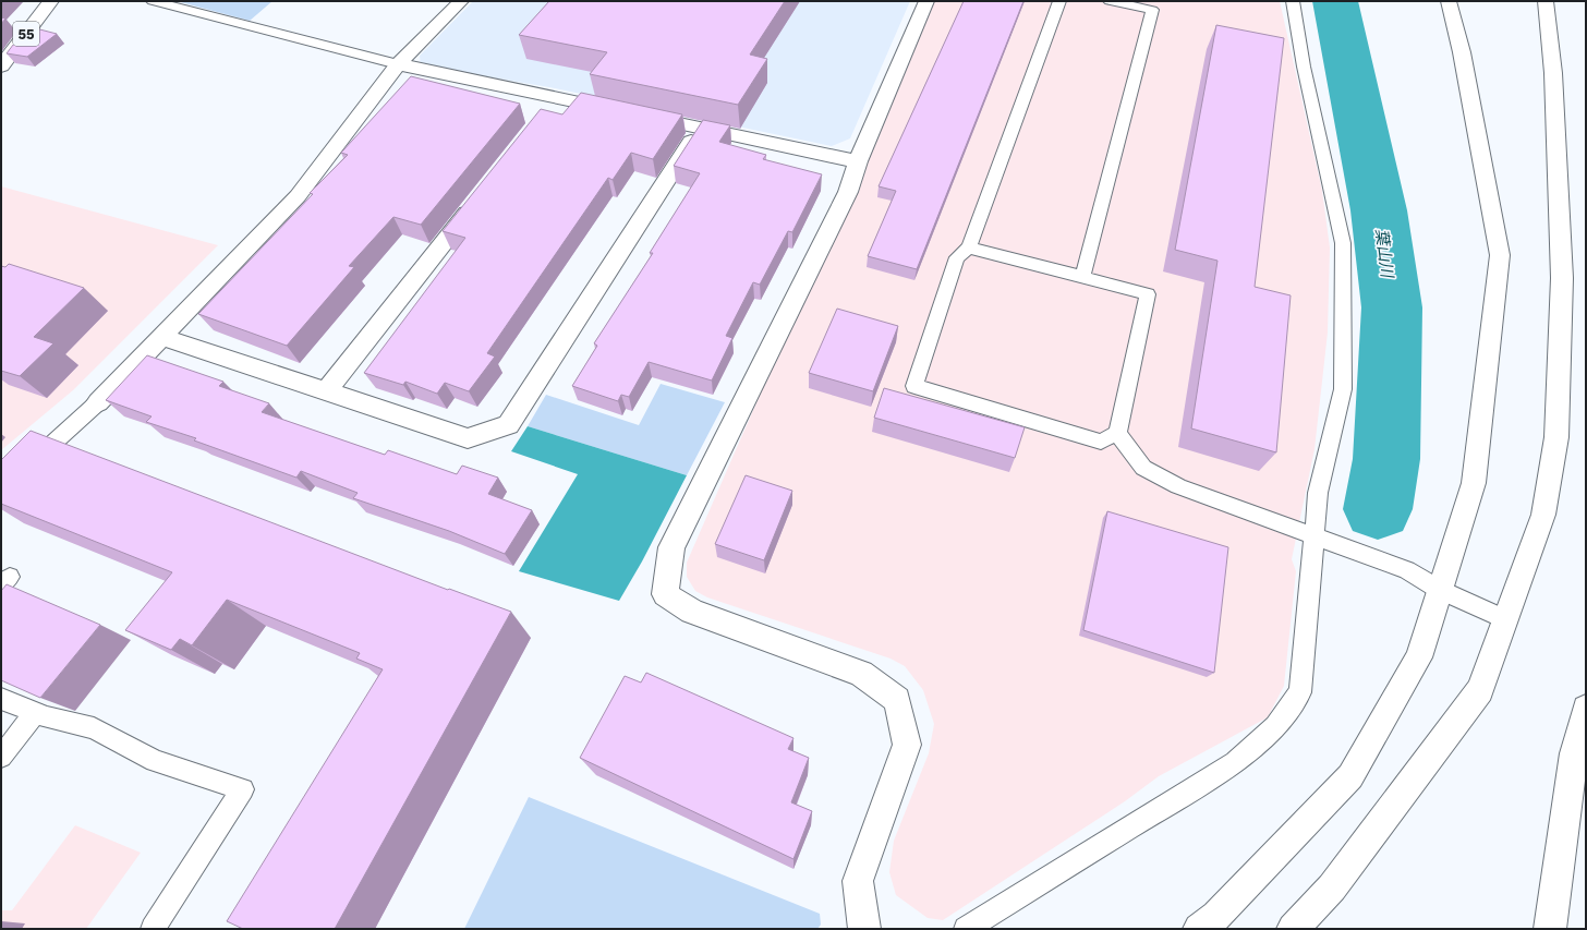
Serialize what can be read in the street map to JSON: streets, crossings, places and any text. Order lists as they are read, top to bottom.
{
  "streets": {
    "main road": ["55"]
  },
  "water": ["葉山川"]
}
